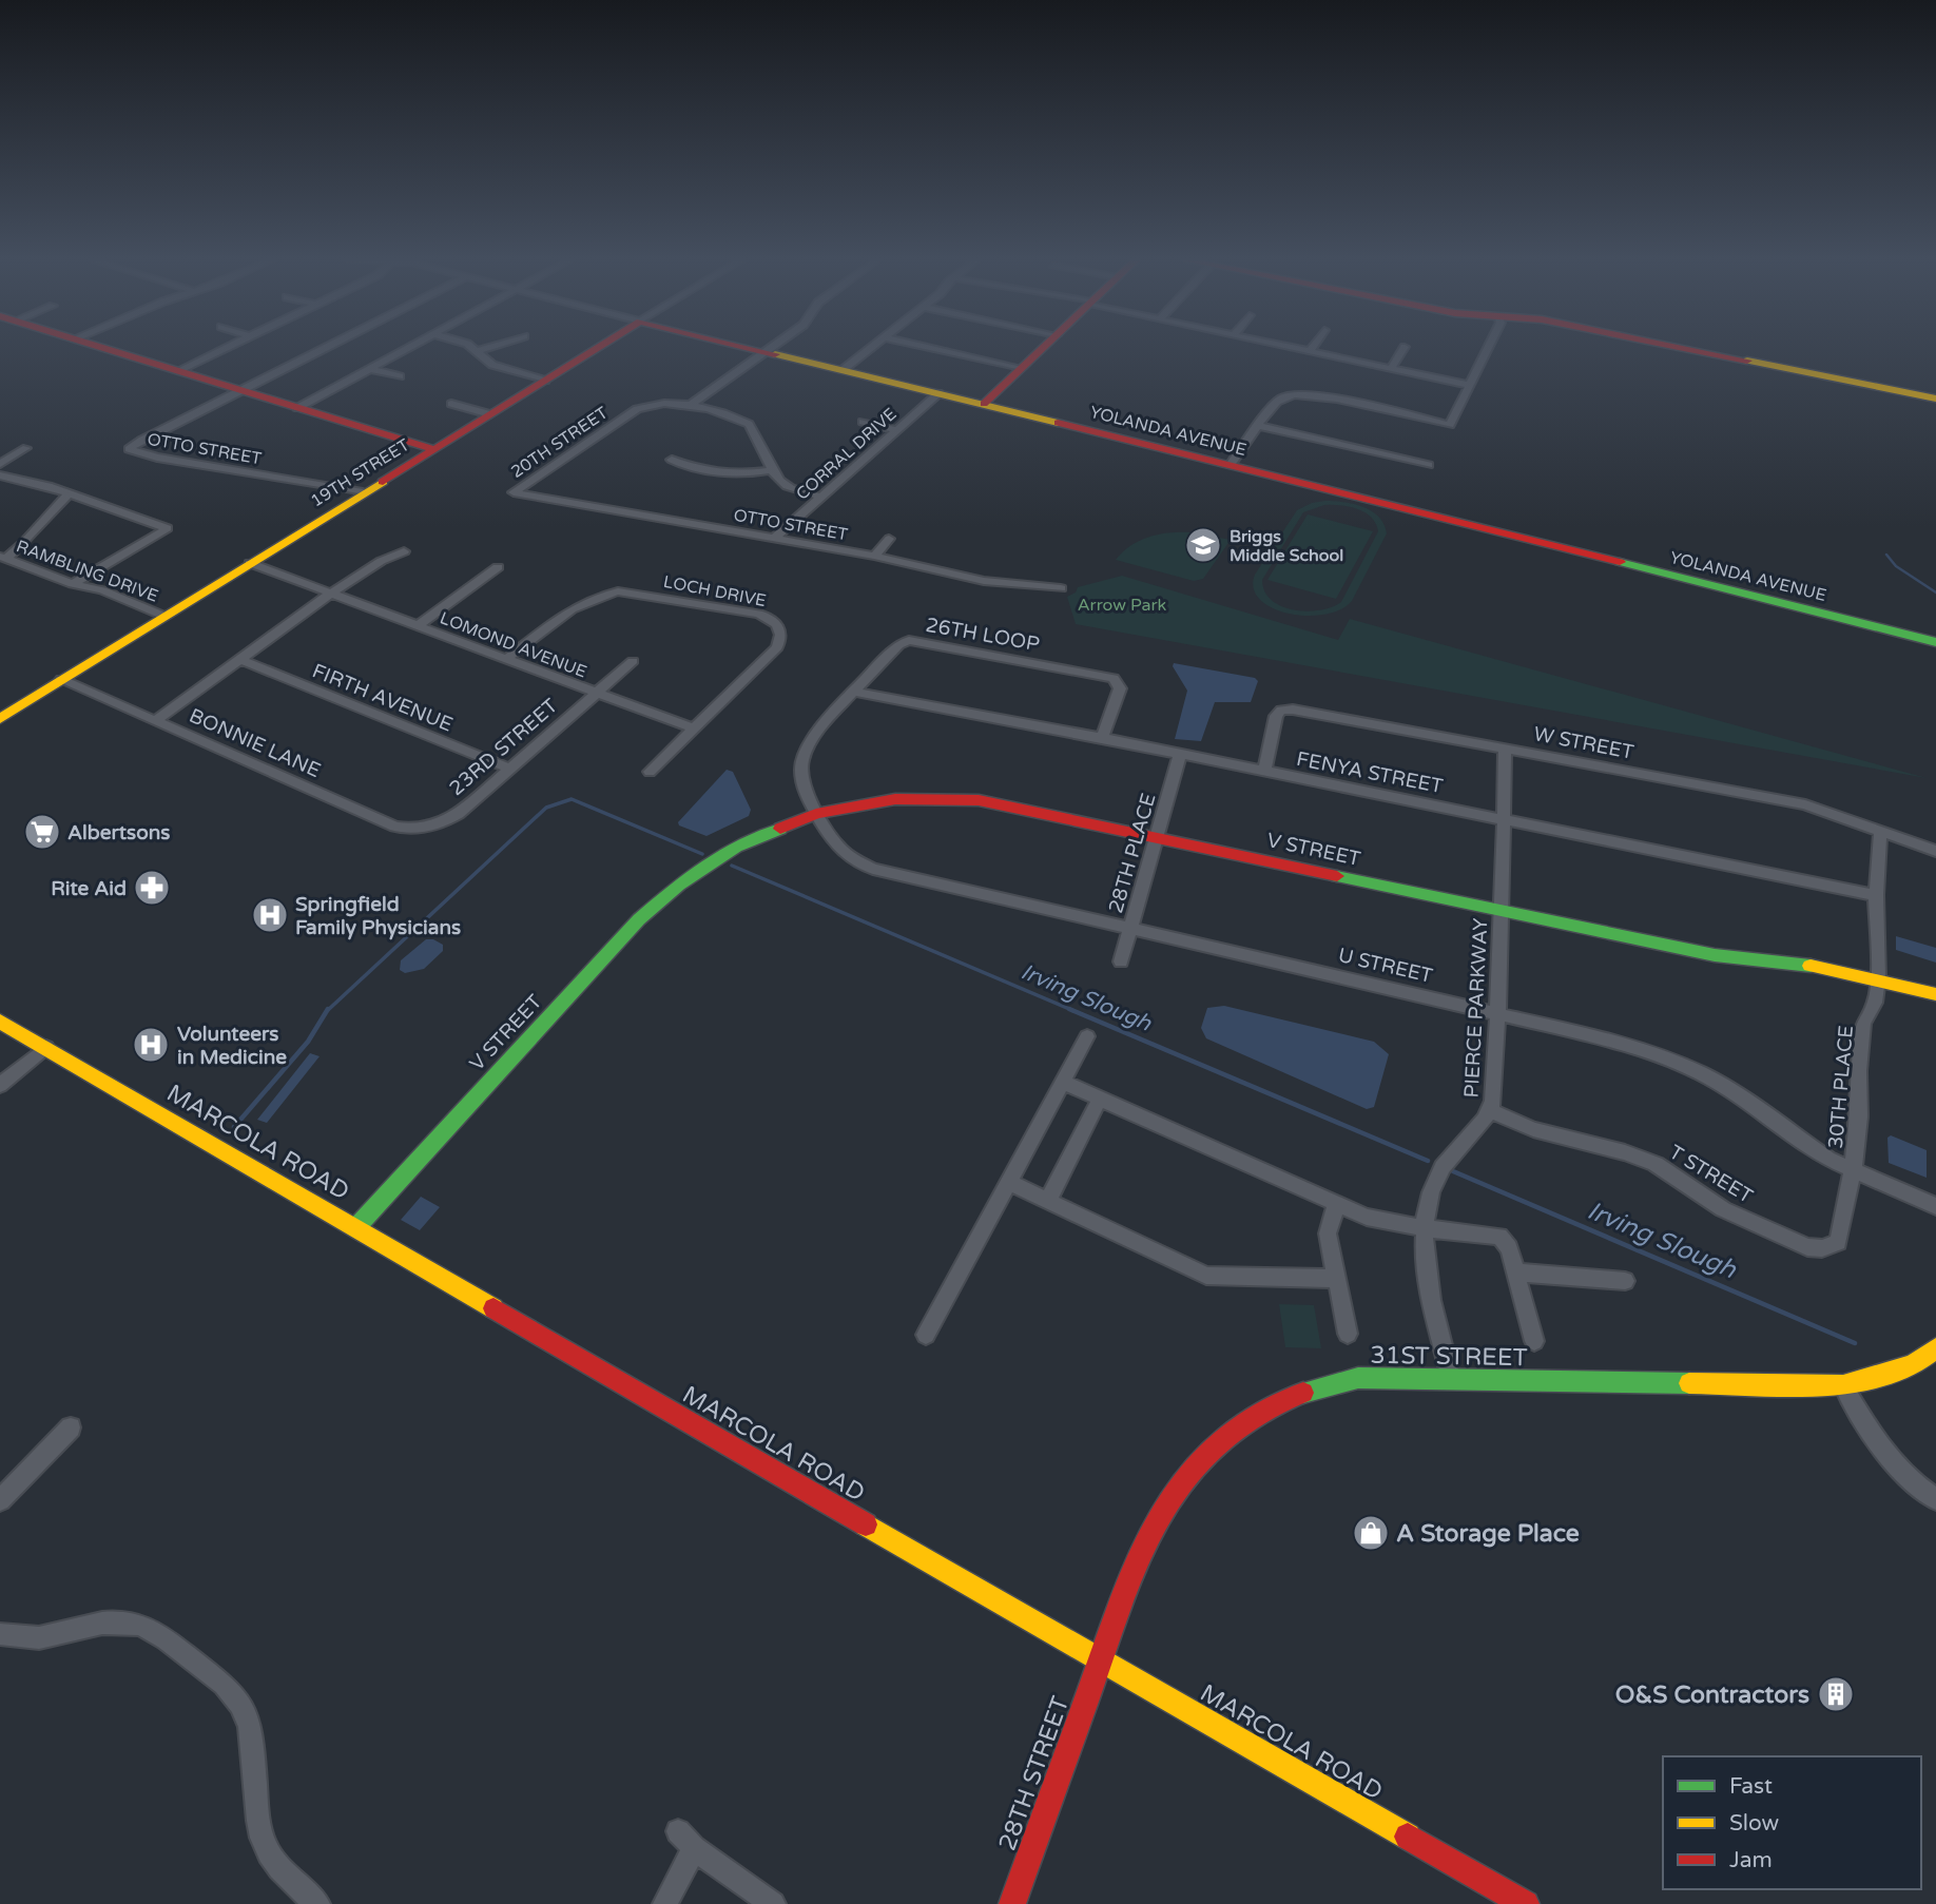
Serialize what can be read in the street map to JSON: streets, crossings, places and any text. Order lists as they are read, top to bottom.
{
  "streets": {
    "street": [
      "YOLANDA AVENUE",
      "20TH STREET",
      "OTTO STREET",
      "CORRAL DRIVE",
      "19TH STREET",
      "RAMBLING DRIVE",
      "LOCH DRIVE",
      "26TH LOOP",
      "LOMOND AVENUE",
      "FIRTH AVENUE",
      "BONNIE LANE",
      "W STREET",
      "23RD STREET",
      "FENYA STREET",
      "V STREET",
      "28TH PLACE",
      "U STREET",
      "PIERCE PARKWAY",
      "30TH PLACE",
      "MARCOLA ROAD",
      "T STREET",
      "31ST STREET",
      "28TH STREET"
    ]
  },
  "crossings": [
    ["YOLANDA AVENUE", "CORRAL DRIVE"],
    ["20TH STREET", "OTTO STREET"],
    ["OTTO STREET", "CORRAL DRIVE"],
    ["OTTO STREET", "19TH STREET"],
    ["19TH STREET", "RAMBLING DRIVE"],
    ["19TH STREET", "LOMOND AVENUE"],
    ["19TH STREET", "BONNIE LANE"],
    ["LOCH DRIVE", "LOMOND AVENUE"],
    ["26TH LOOP", "FENYA STREET"],
    ["26TH LOOP", "V STREET"],
    ["26TH LOOP", "U STREET"],
    ["LOMOND AVENUE", "23RD STREET"],
    ["FIRTH AVENUE", "23RD STREET"],
    ["BONNIE LANE", "23RD STREET"],
    ["W STREET", "FENYA STREET"],
    ["W STREET", "PIERCE PARKWAY"],
    ["W STREET", "30TH PLACE"],
    ["FENYA STREET", "28TH PLACE"],
    ["FENYA STREET", "PIERCE PARKWAY"],
    ["FENYA STREET", "30TH PLACE"],
    ["V STREET", "28TH PLACE"],
    ["V STREET", "U STREET"],
    ["V STREET", "PIERCE PARKWAY"],
    ["V STREET", "30TH PLACE"],
    ["V STREET", "MARCOLA ROAD"],
    ["28TH PLACE", "U STREET"],
    ["U STREET", "PIERCE PARKWAY"],
    ["U STREET", "30TH PLACE"],
    ["U STREET", "T STREET"],
    ["PIERCE PARKWAY", "T STREET"],
    ["PIERCE PARKWAY", "31ST STREET"],
    ["30TH PLACE", "T STREET"],
    ["MARCOLA ROAD", "31ST STREET"],
    ["MARCOLA ROAD", "28TH STREET"],
    ["31ST STREET", "28TH STREET"]
  ],
  "water": ["Irving Slough"],
  "parks": ["Arrow Park"],
  "places": {
    "school or university": ["Briggs Middle School"],
    "supermarket": ["Albertsons"],
    "pharmacy": ["Rite Aid"],
    "hospital": ["Springfield Family Physicians", "Volunteers in Medicine"],
    "shop": ["A Storage Place"],
    "building": ["O&S Contractors"]
  },
  "legend": ["Fast", "Slow", "Jam"]
}
